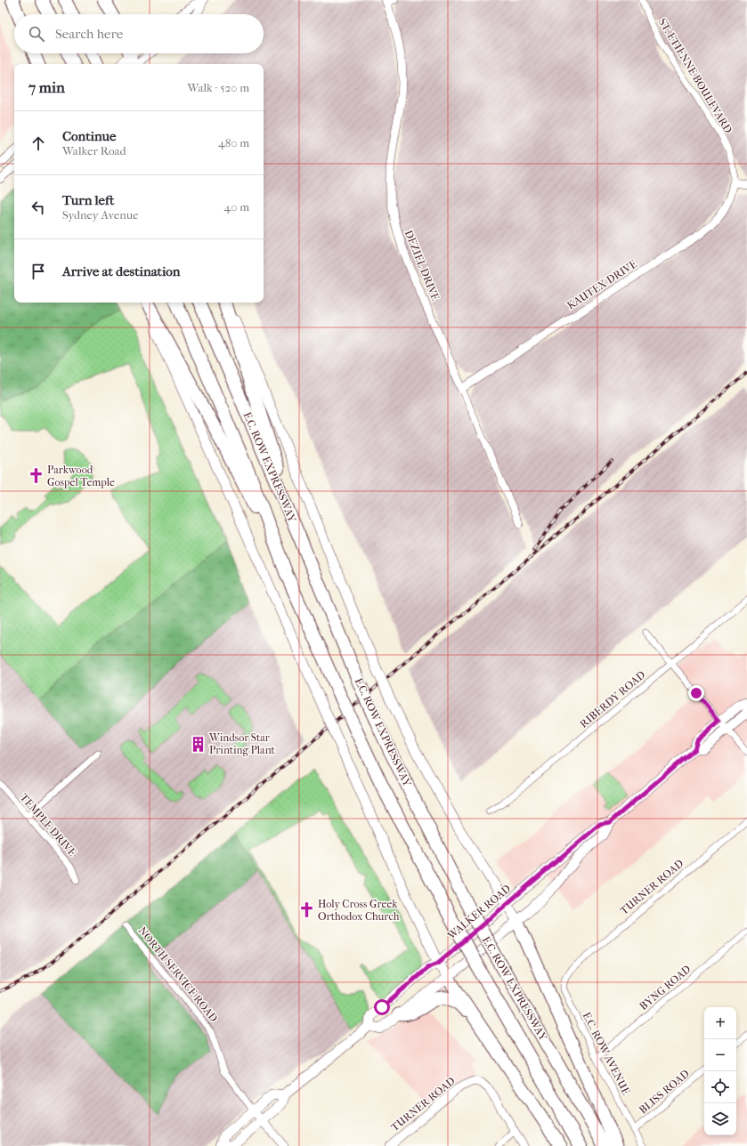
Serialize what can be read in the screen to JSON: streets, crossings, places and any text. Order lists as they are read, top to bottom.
{
  "streets": {
    "highway": ["E.C. ROW EXPRESSWAY"],
    "main road": ["WALKER ROAD"],
    "street": [
      "ST. ETIENNE BOULEVARD",
      "DEZIEL DRIVE",
      "KAUTEX DRIVE",
      "RIBERDY ROAD",
      "TEMPLE DRIVE",
      "TURNER ROAD",
      "NORTH SERVICE ROAD",
      "BYNG ROAD",
      "E.C. ROW AVENUE",
      "BLISS ROAD"
    ]
  },
  "crossings": [
    ["ST. ETIENNE BOULEVARD", "KAUTEX DRIVE"],
    ["DEZIEL DRIVE", "KAUTEX DRIVE"],
    ["TURNER ROAD", "E.C. ROW AVENUE"],
    ["WALKER ROAD", "NORTH SERVICE ROAD"],
    ["BYNG ROAD", "E.C. ROW AVENUE"],
    ["E.C. ROW AVENUE", "BLISS ROAD"]
  ],
  "places": {
    "church": ["Parkwood Gospel Temple", "Holy Cross Greek Orthodox Church"],
    "building": ["Windsor Star Printing Plant"]
  },
  "page": {
    "search": "Search here",
    "heading": ["7 min", "Walk · 520 m"],
    "list": [
      ["Continue", "Walker Road", "480 m"],
      ["Turn left", "Sydney Avenue", "40 m"],
      "Arrive at destination"
    ],
    "map_buttons": ["+", "−"]
  }
}
